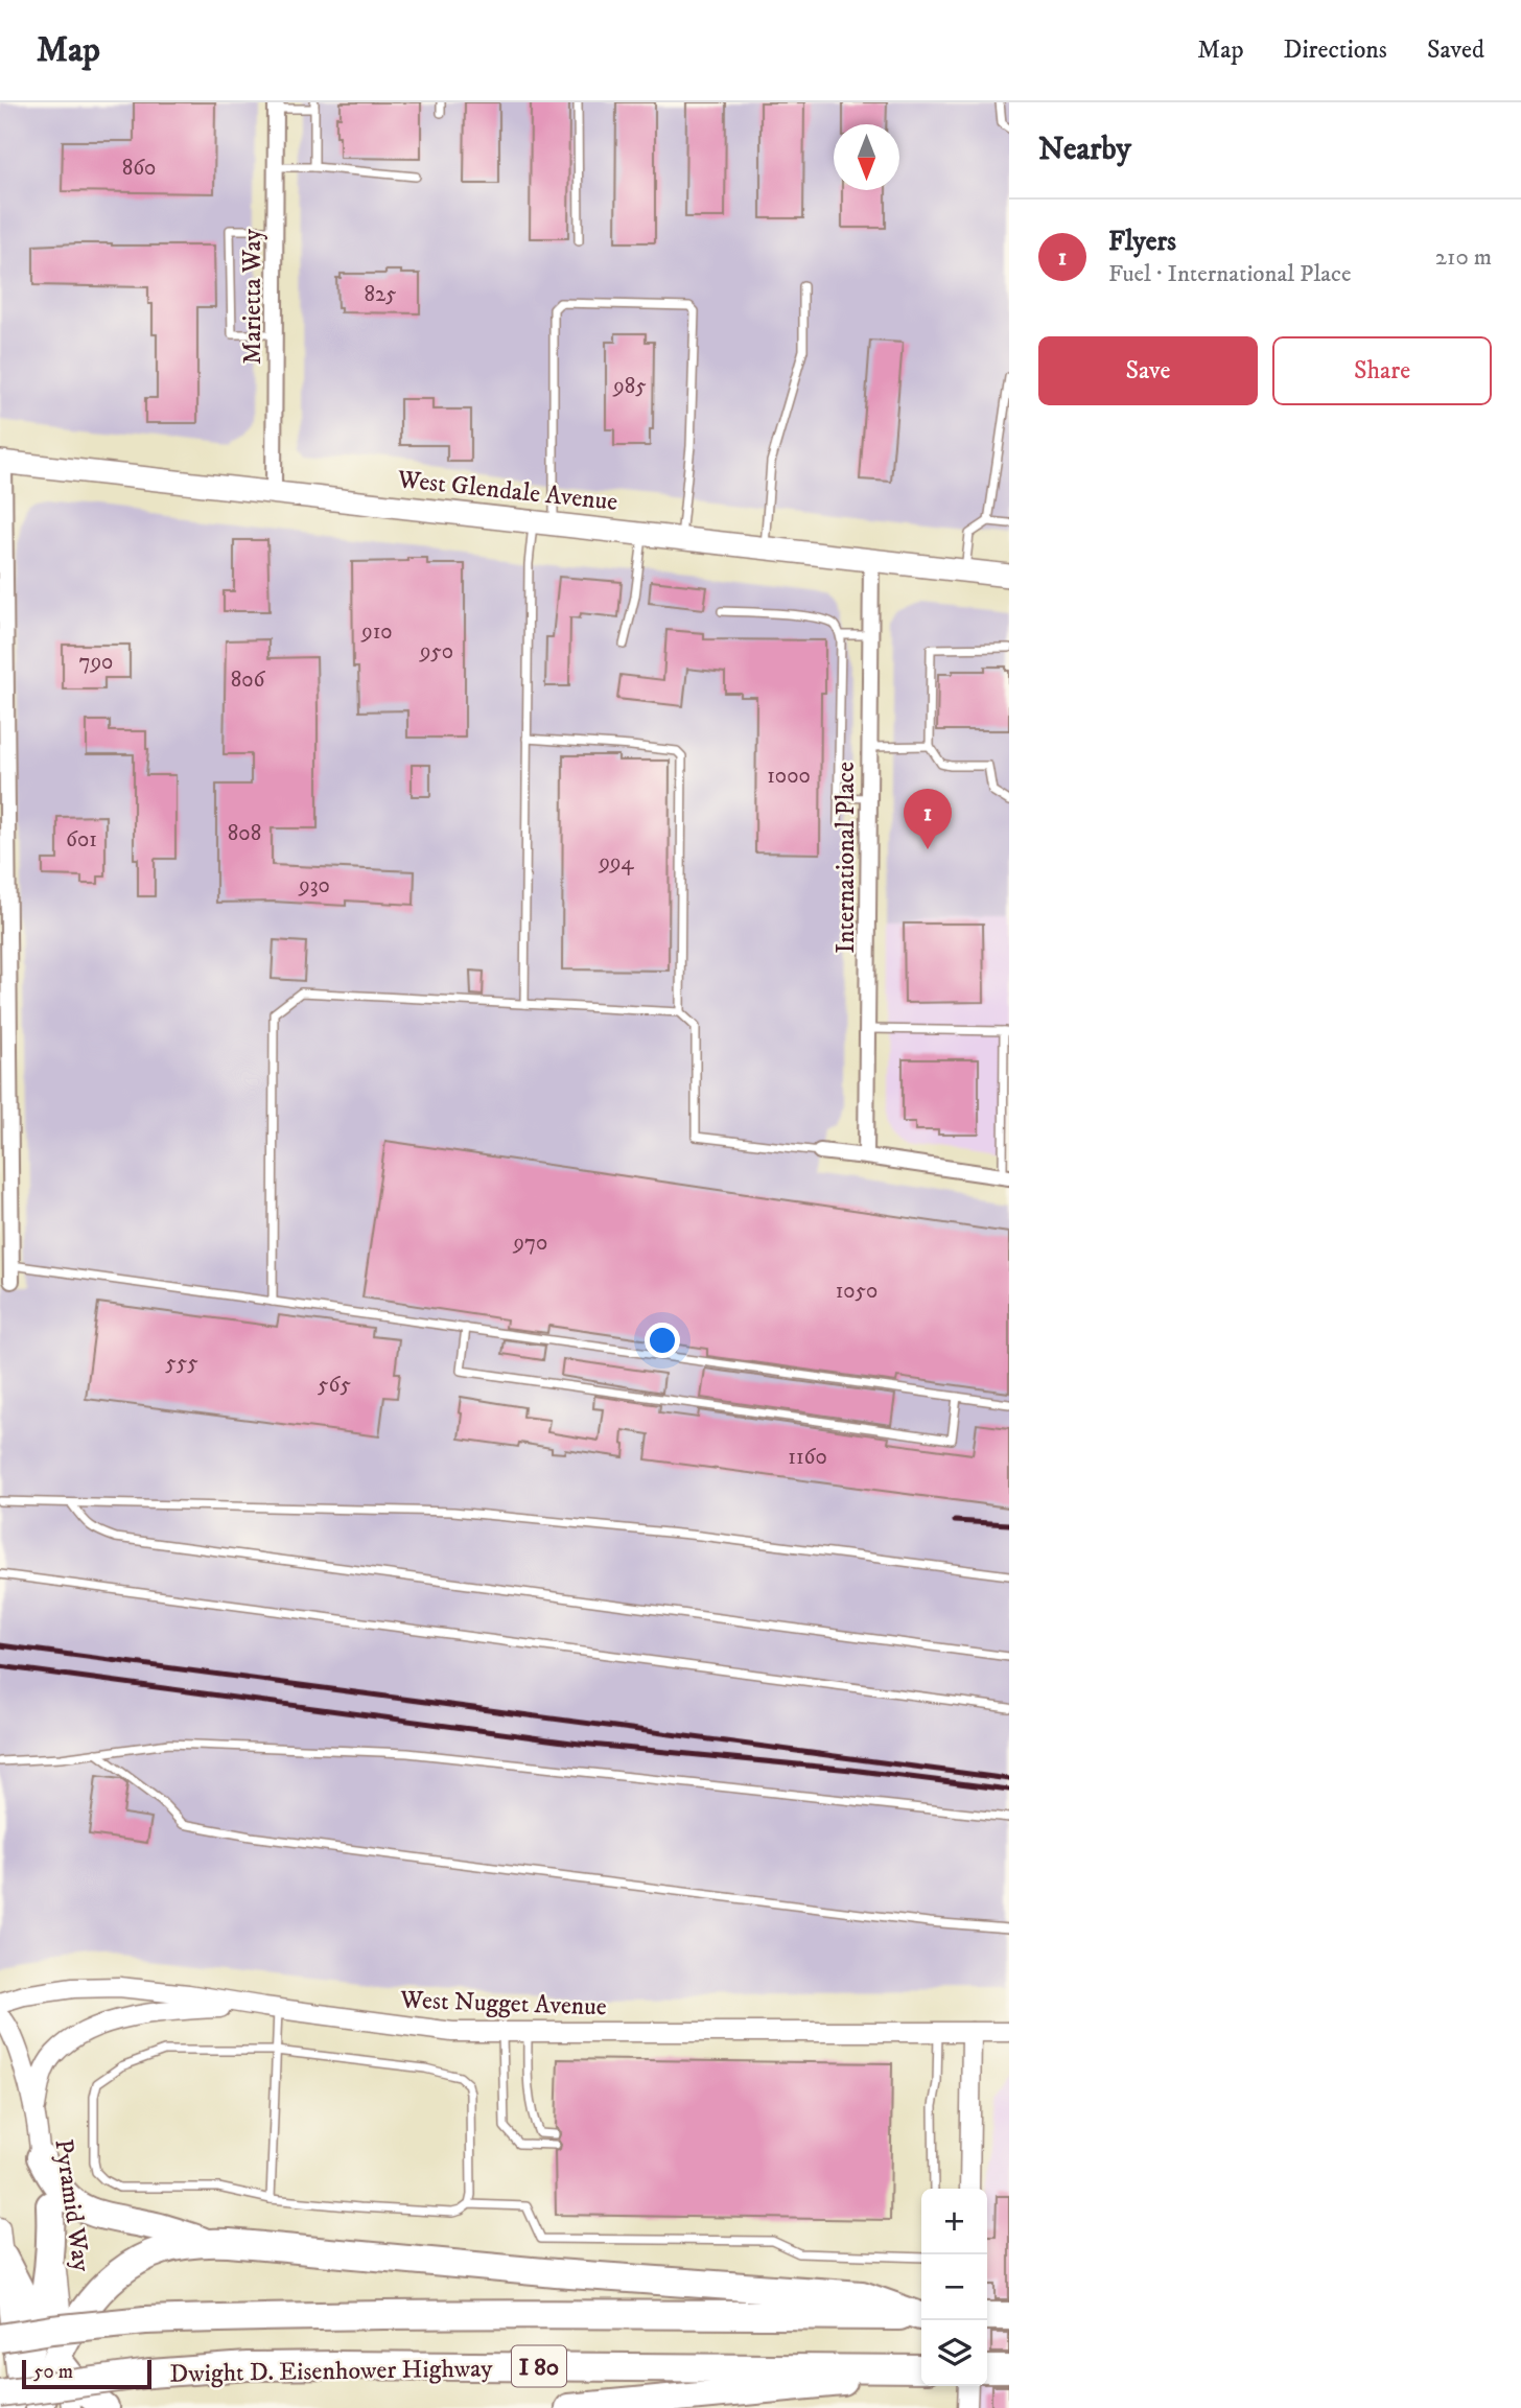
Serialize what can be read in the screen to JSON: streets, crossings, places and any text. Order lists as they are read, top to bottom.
{
  "streets": {
    "highway": ["I 80", "Dwight D. Eisenhower Highway"],
    "main road": ["West Glendale Avenue"],
    "street": [
      "Marietta Way",
      "International Place",
      "West Nugget Avenue",
      "Pyramid Way"
    ]
  },
  "crossings": [
    ["Marietta Way", "West Glendale Avenue"],
    ["West Glendale Avenue", "International Place"],
    ["Pyramid Way", "I 80"]
  ],
  "house_numbers": [
    "860",
    "825",
    "985",
    "910",
    "950",
    "790",
    "806",
    "1000",
    "808",
    "601",
    "994",
    "930",
    "970",
    "1050",
    "555",
    "565",
    "1160"
  ],
  "scale_bar": "50 m",
  "north": "bottom",
  "page": {
    "header": "Map",
    "nav": ["Map", "Directions", "Saved"],
    "heading": "Nearby",
    "list": [
      {
        "mark": "1",
        "name": "Flyers",
        "note": "Fuel · International Place",
        "value": "210 m"
      }
    ],
    "buttons": ["Save", "Share"],
    "pins": "1",
    "map_buttons": ["+", "−"],
    "scale": "50 m"
  }
}
